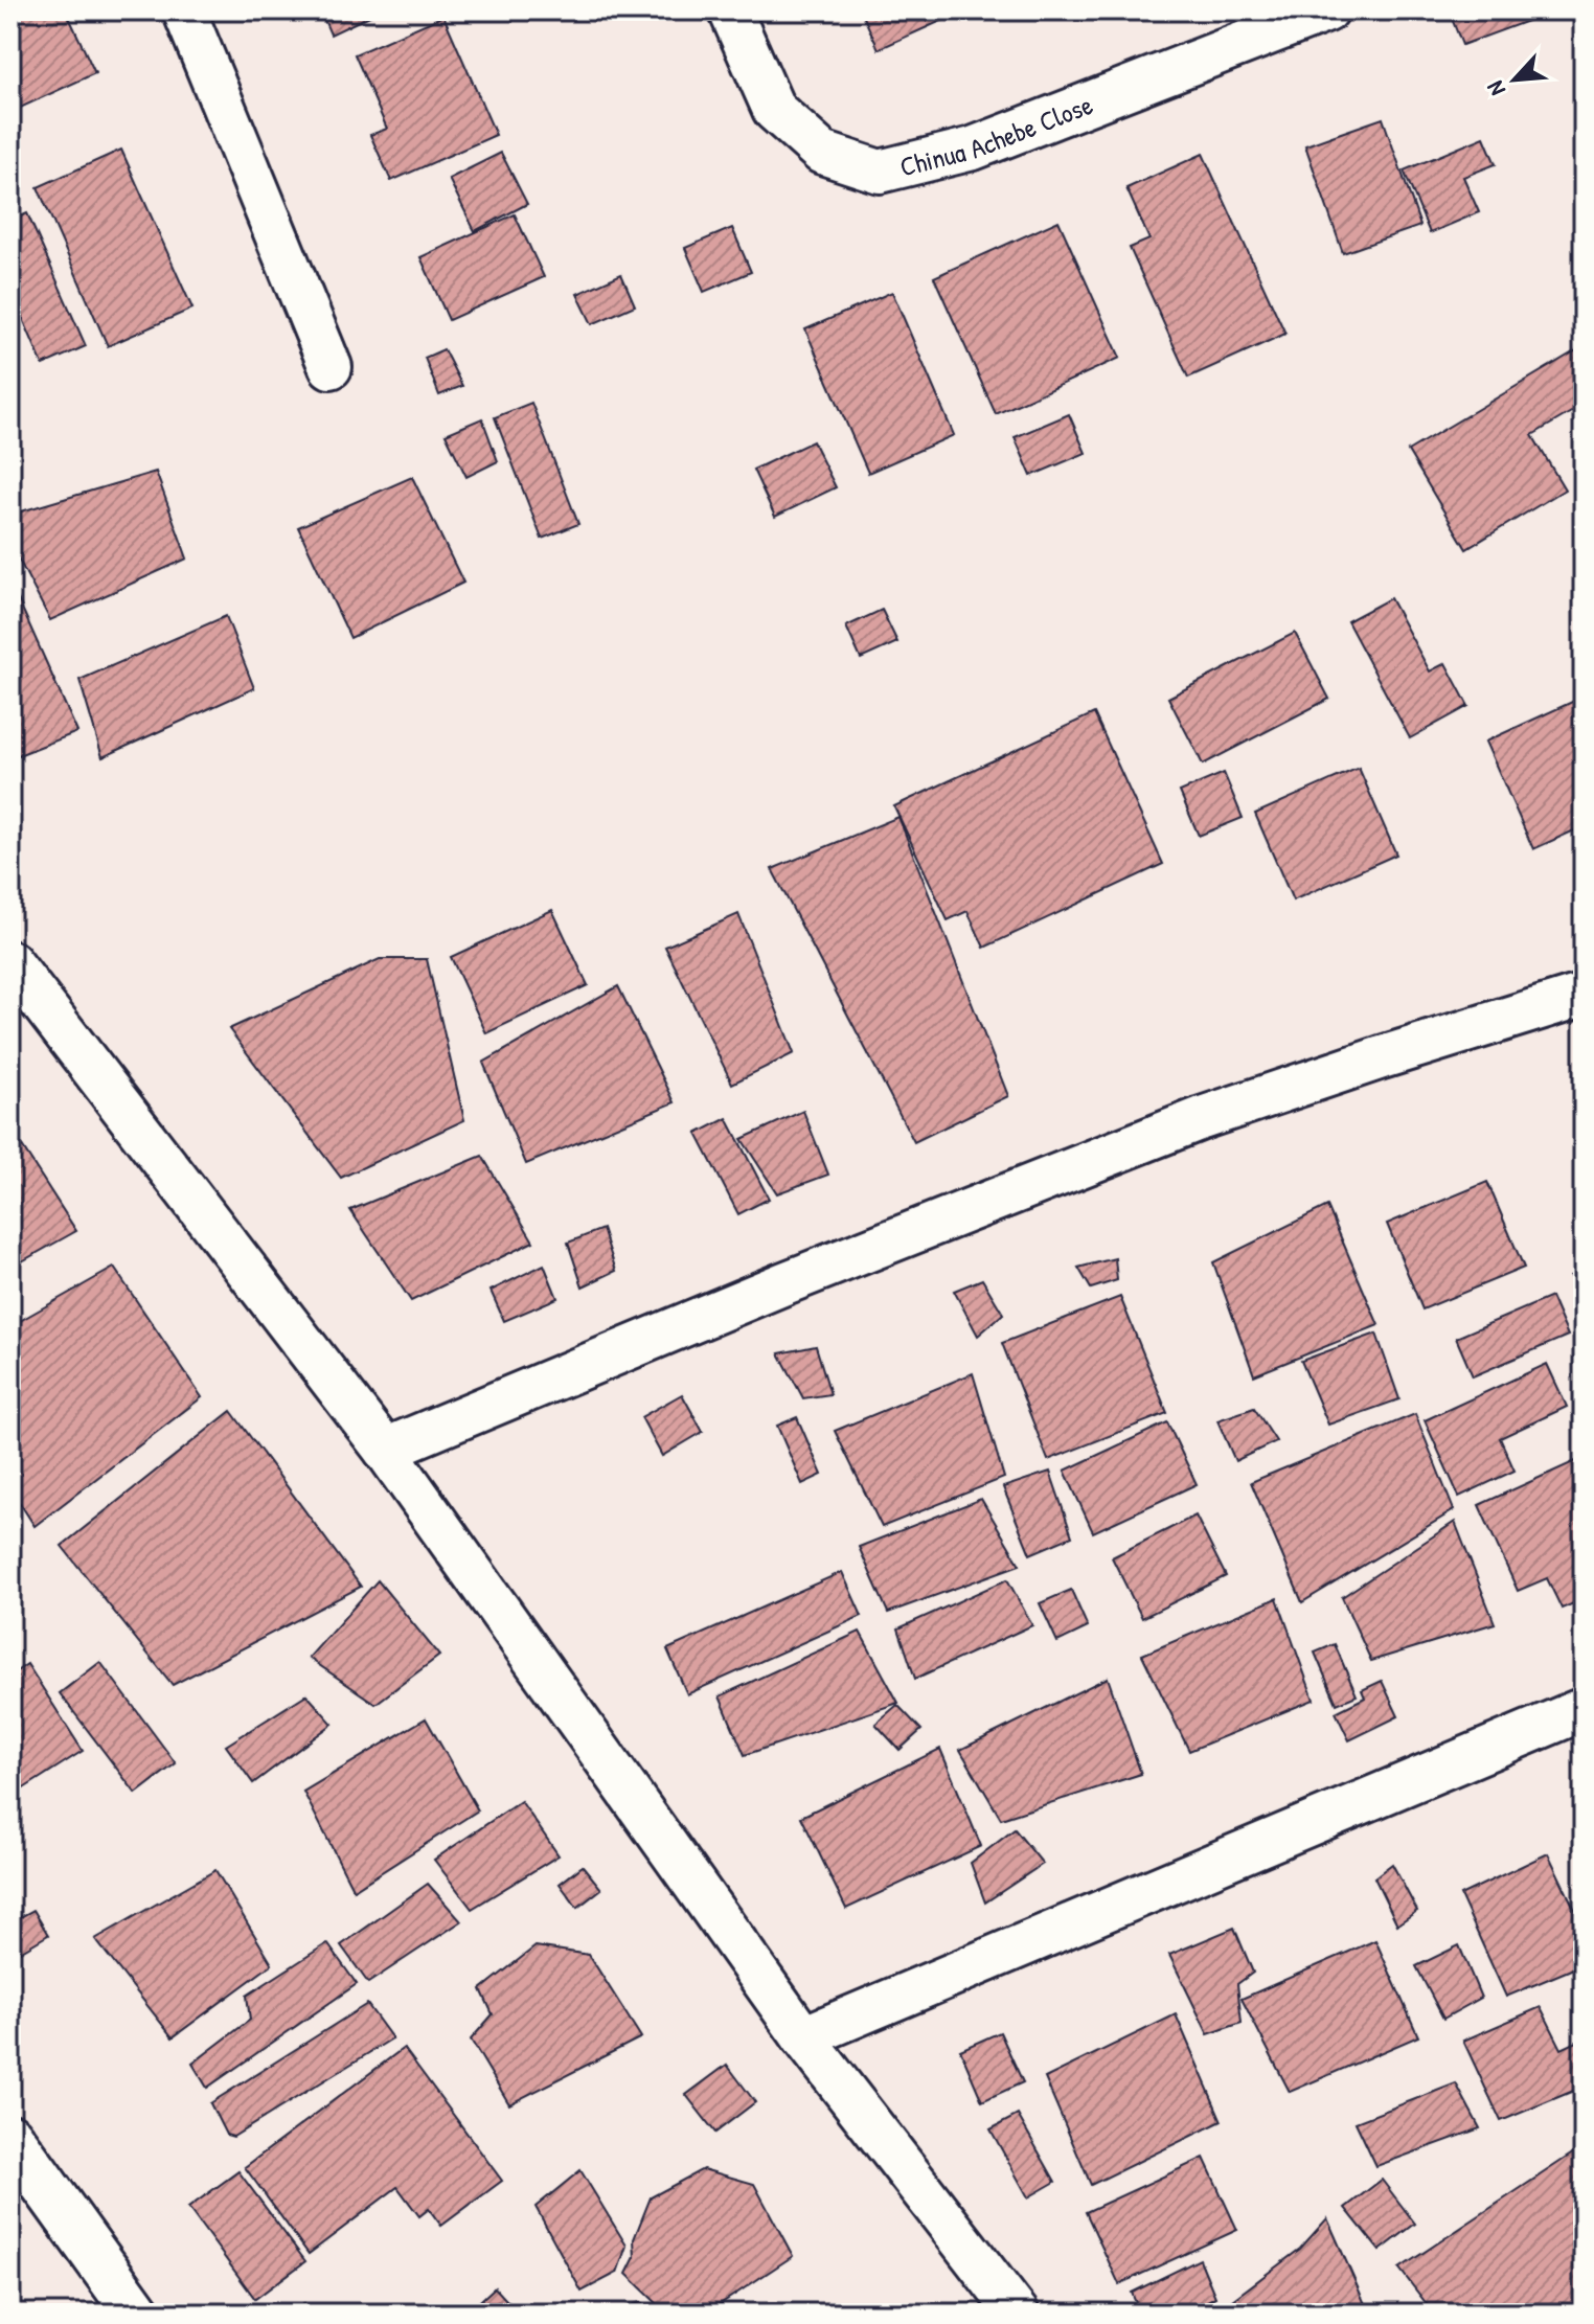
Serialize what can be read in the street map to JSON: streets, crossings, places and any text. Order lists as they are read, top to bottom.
{
  "streets": {
    "street": ["Chinua Achebe Close"]
  },
  "north": "bottom left"
}
